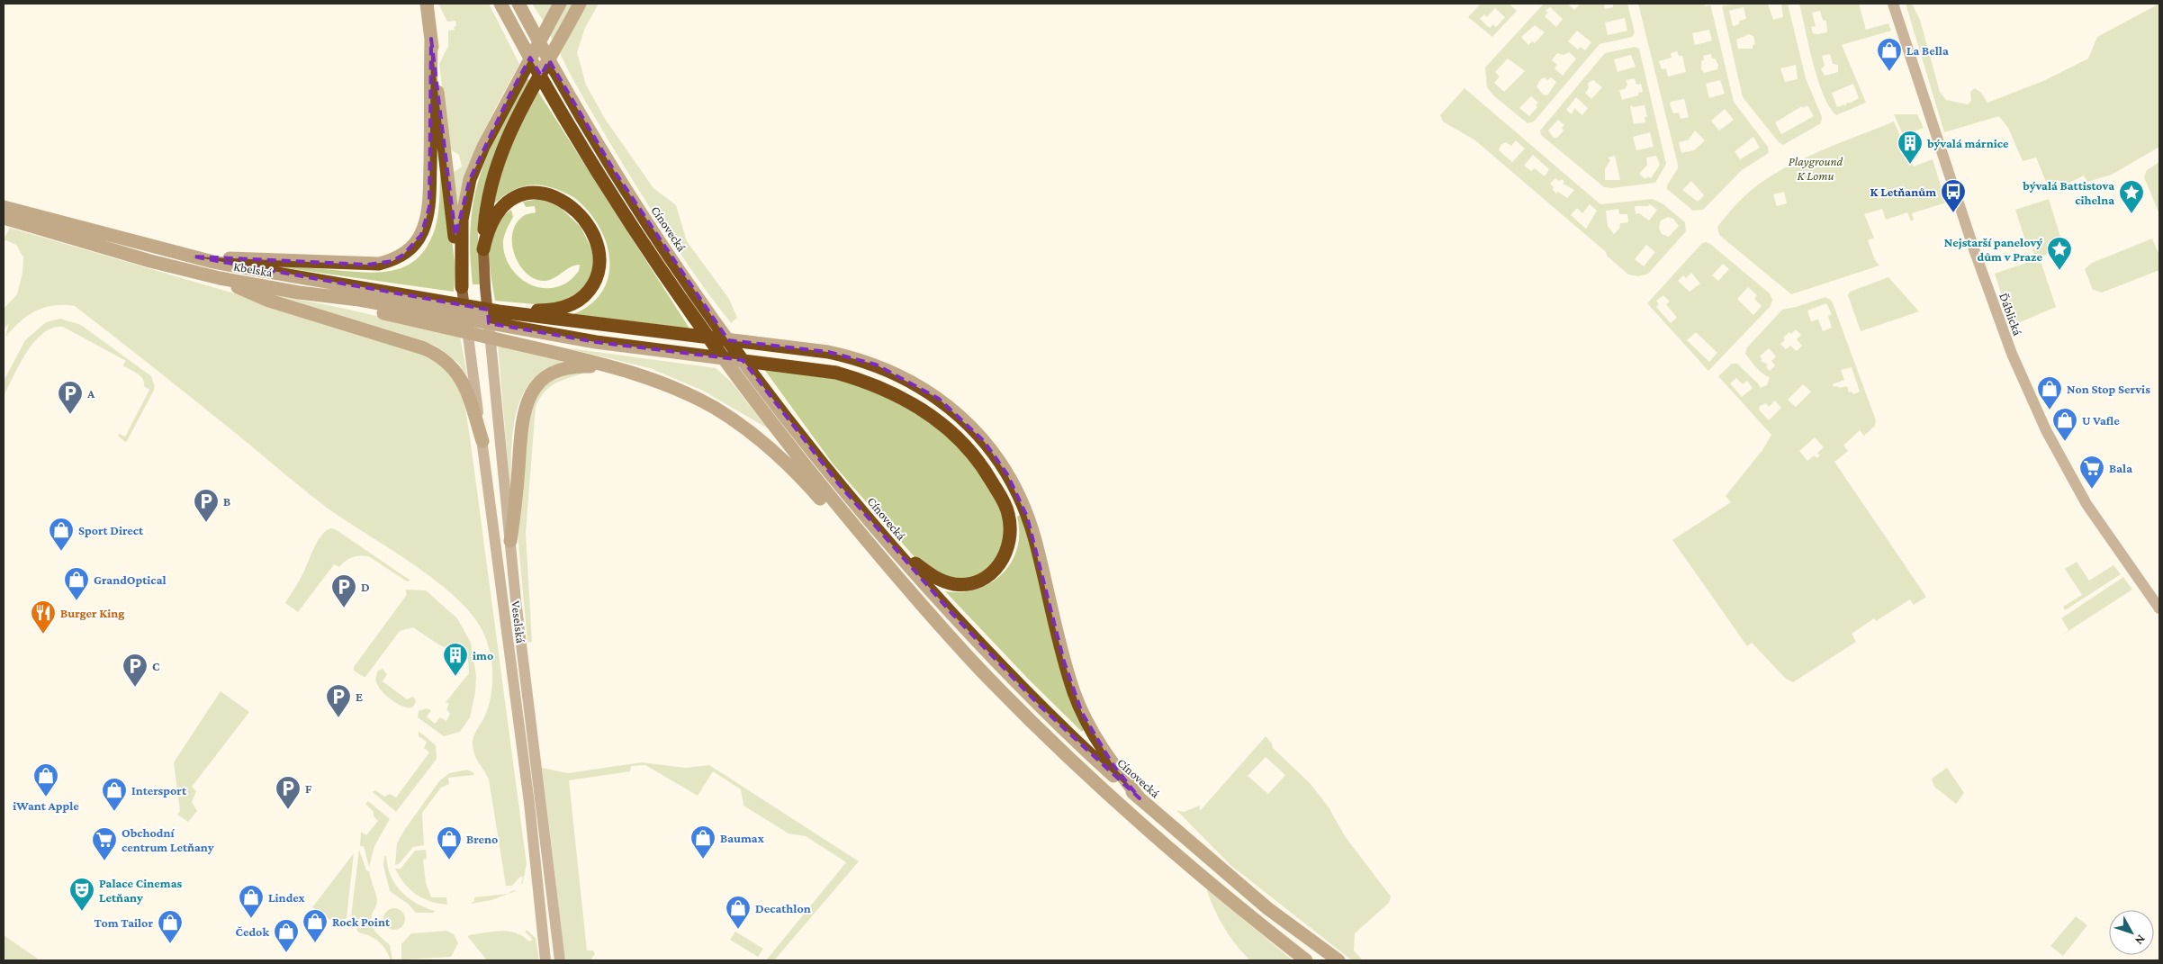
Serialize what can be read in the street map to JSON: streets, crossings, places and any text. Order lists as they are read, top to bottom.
{
  "streets": {
    "highway": ["Cínovecká", "Kbelská"],
    "main road": ["Ďáblická", "Veselská"]
  },
  "crossings": [
    ["Cínovecká", "Kbelská"]
  ],
  "parks": ["Playground K Lomu"],
  "places": {
    "shop": [
      "La Bella",
      "Non Stop Servis",
      "U Vafle",
      "Sport Direct",
      "GrandOptical",
      "iWant Apple",
      "Intersport",
      "Baumax",
      "Breno",
      "Lindex",
      "Decathlon",
      "Rock Point",
      "Tom Tailor",
      "Čedok"
    ],
    "building": ["bývalá márnice", "imo"],
    "bus stop": ["K Letňanům"],
    "place": ["bývalá Battistova cihelna", "Nejstarší panelový dům v Praze"],
    "parking": [
      "A",
      "B",
      "D",
      "C",
      "E",
      "F"
    ],
    "supermarket": ["Bala", "Obchodní centrum Letňany"],
    "restaurant": ["Burger King"],
    "theatre": ["Palace Cinemas Letňany"]
  },
  "north": "bottom right"
}
